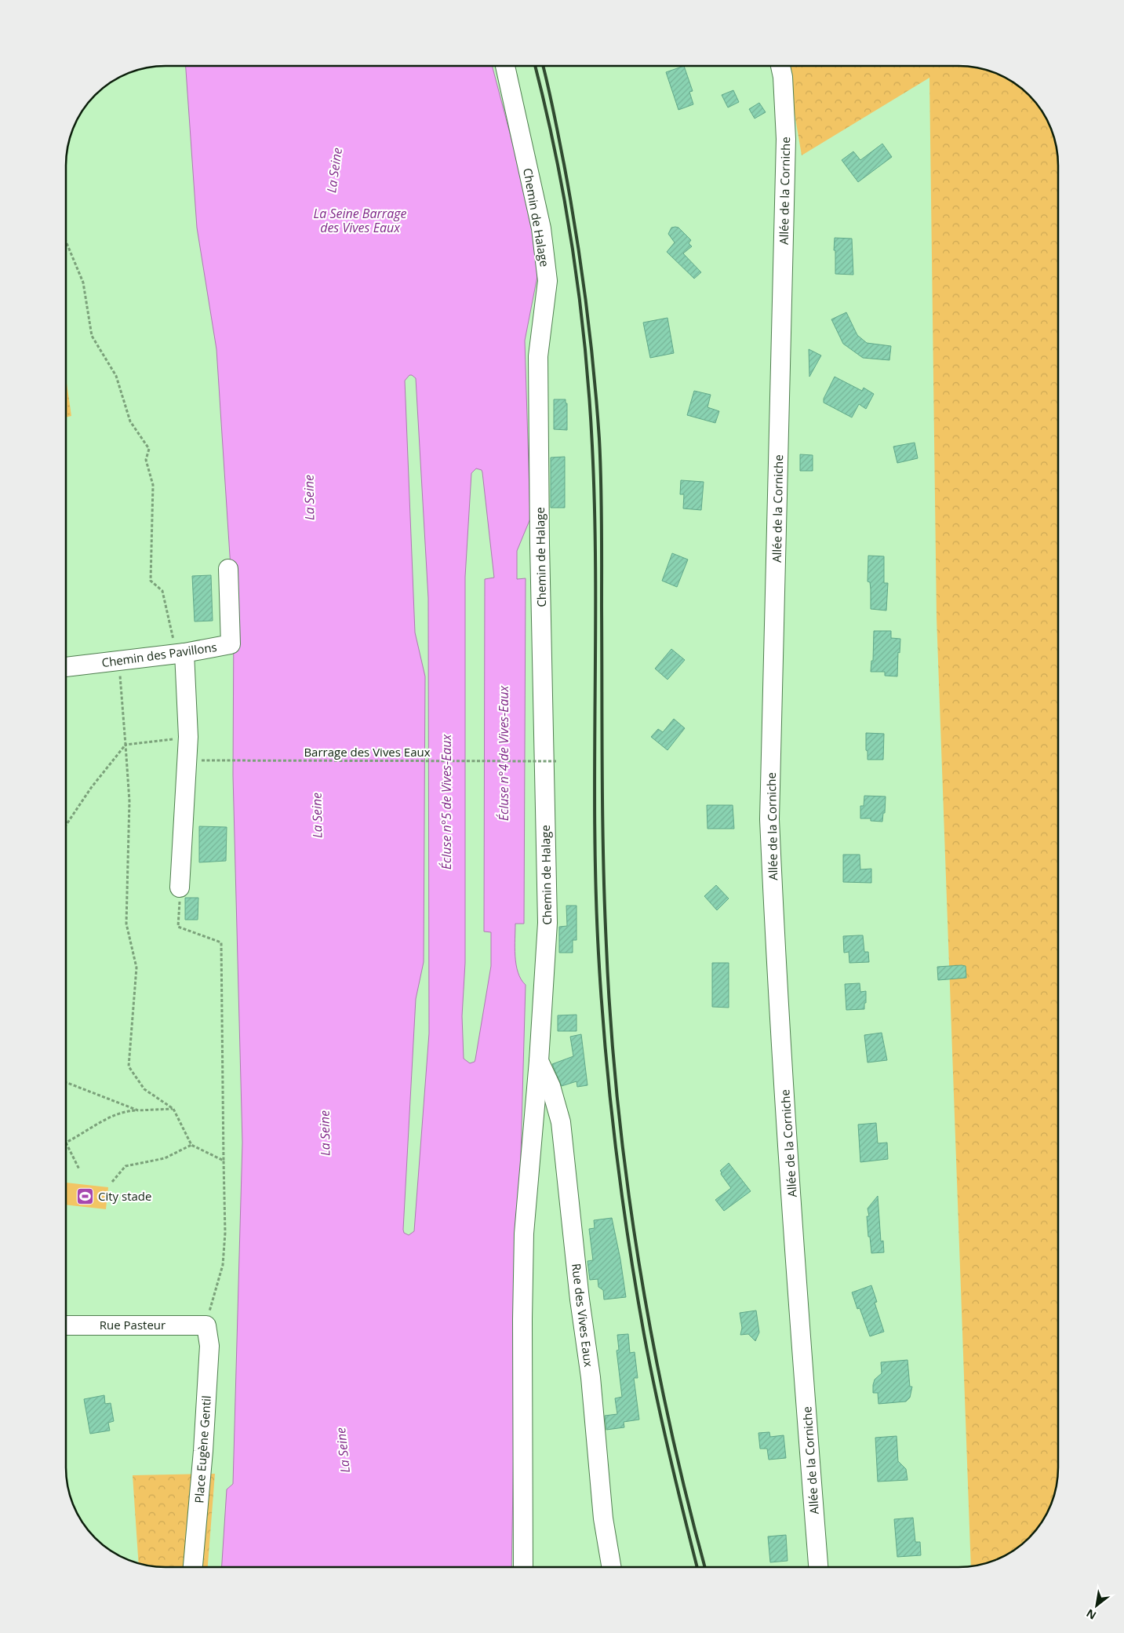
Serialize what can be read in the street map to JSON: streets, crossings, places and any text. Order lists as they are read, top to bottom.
{
  "streets": {
    "street": [
      "Allée de la Corniche",
      "Chemin de Halage",
      "Chemin des Pavillons",
      "Rue des Vives Eaux",
      "Rue Pasteur",
      "Place Eugène Gentil"
    ],
    "path": ["Barrage des Vives Eaux"]
  },
  "crossings": [
    ["Chemin de Halage", "Rue des Vives Eaux"],
    ["Rue Pasteur", "Place Eugène Gentil"]
  ],
  "water": [
    "La Seine",
    "La Seine Barrage des Vives Eaux",
    "Écluse n°4 de Vives-Eaux",
    "Écluse n°5 de Vives-Eaux"
  ],
  "places": {
    "sports": ["City stade"]
  },
  "north": "bottom left"
}
